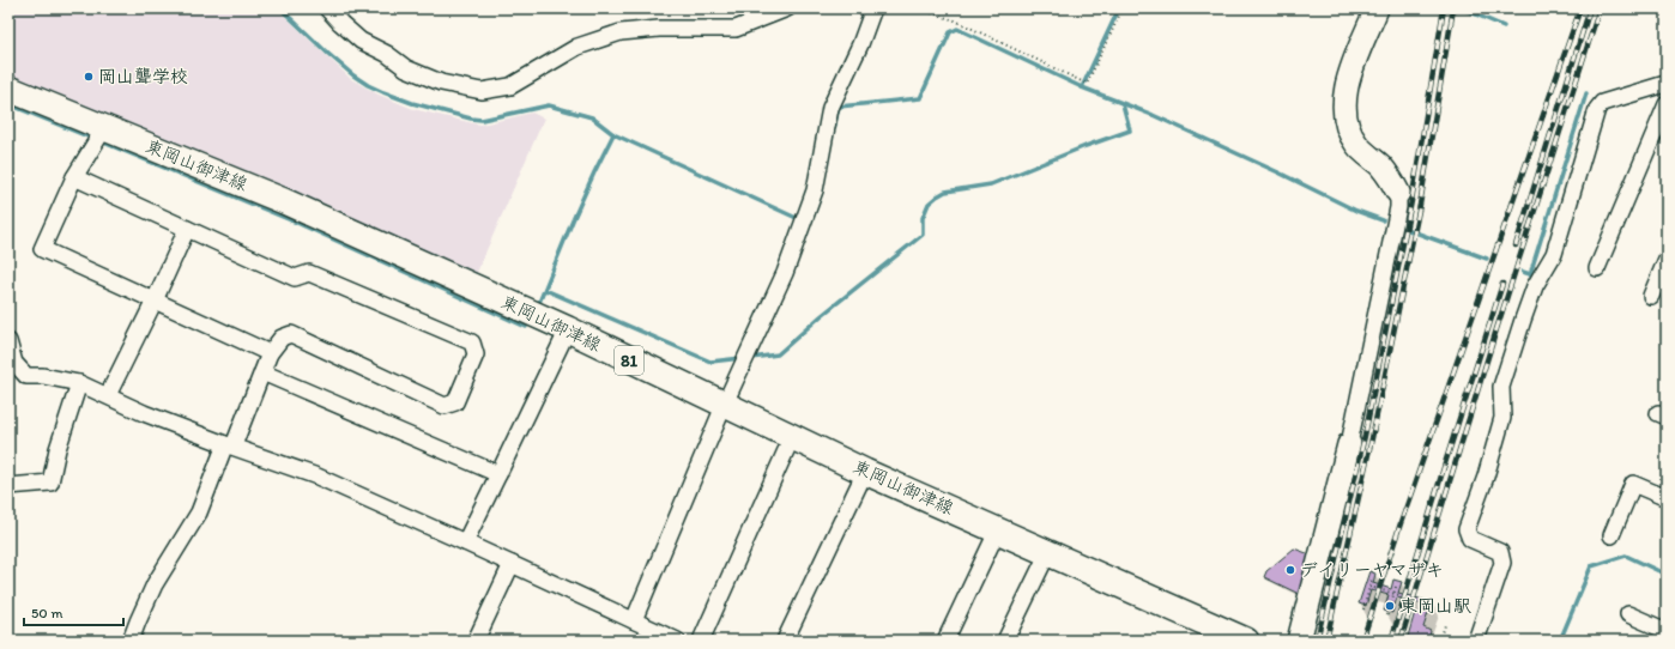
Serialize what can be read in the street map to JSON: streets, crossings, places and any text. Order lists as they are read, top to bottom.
{
  "streets": {
    "main road": ["東岡山御津線", "81"]
  },
  "places": ["岡山聾学校", "デイリーヤマザキ", "東岡山駅"],
  "scale_bar": "50 m"
}
